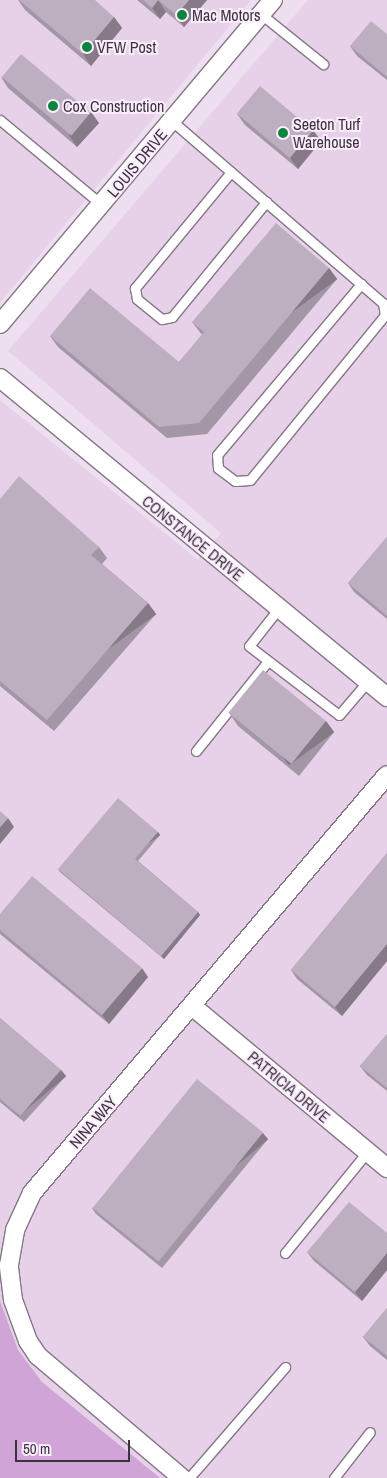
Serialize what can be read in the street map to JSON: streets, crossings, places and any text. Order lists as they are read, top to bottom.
{
  "streets": {
    "street": [
      "LOUIS DRIVE",
      "CONSTANCE DRIVE",
      "PATRICIA DRIVE",
      "NINA WAY"
    ]
  },
  "crossings": [
    ["PATRICIA DRIVE", "NINA WAY"]
  ],
  "places": [
    "Mac Motors",
    "VFW Post",
    "Cox Construction",
    "Seeton Turf Warehouse"
  ],
  "scale_bar": "50 m"
}
